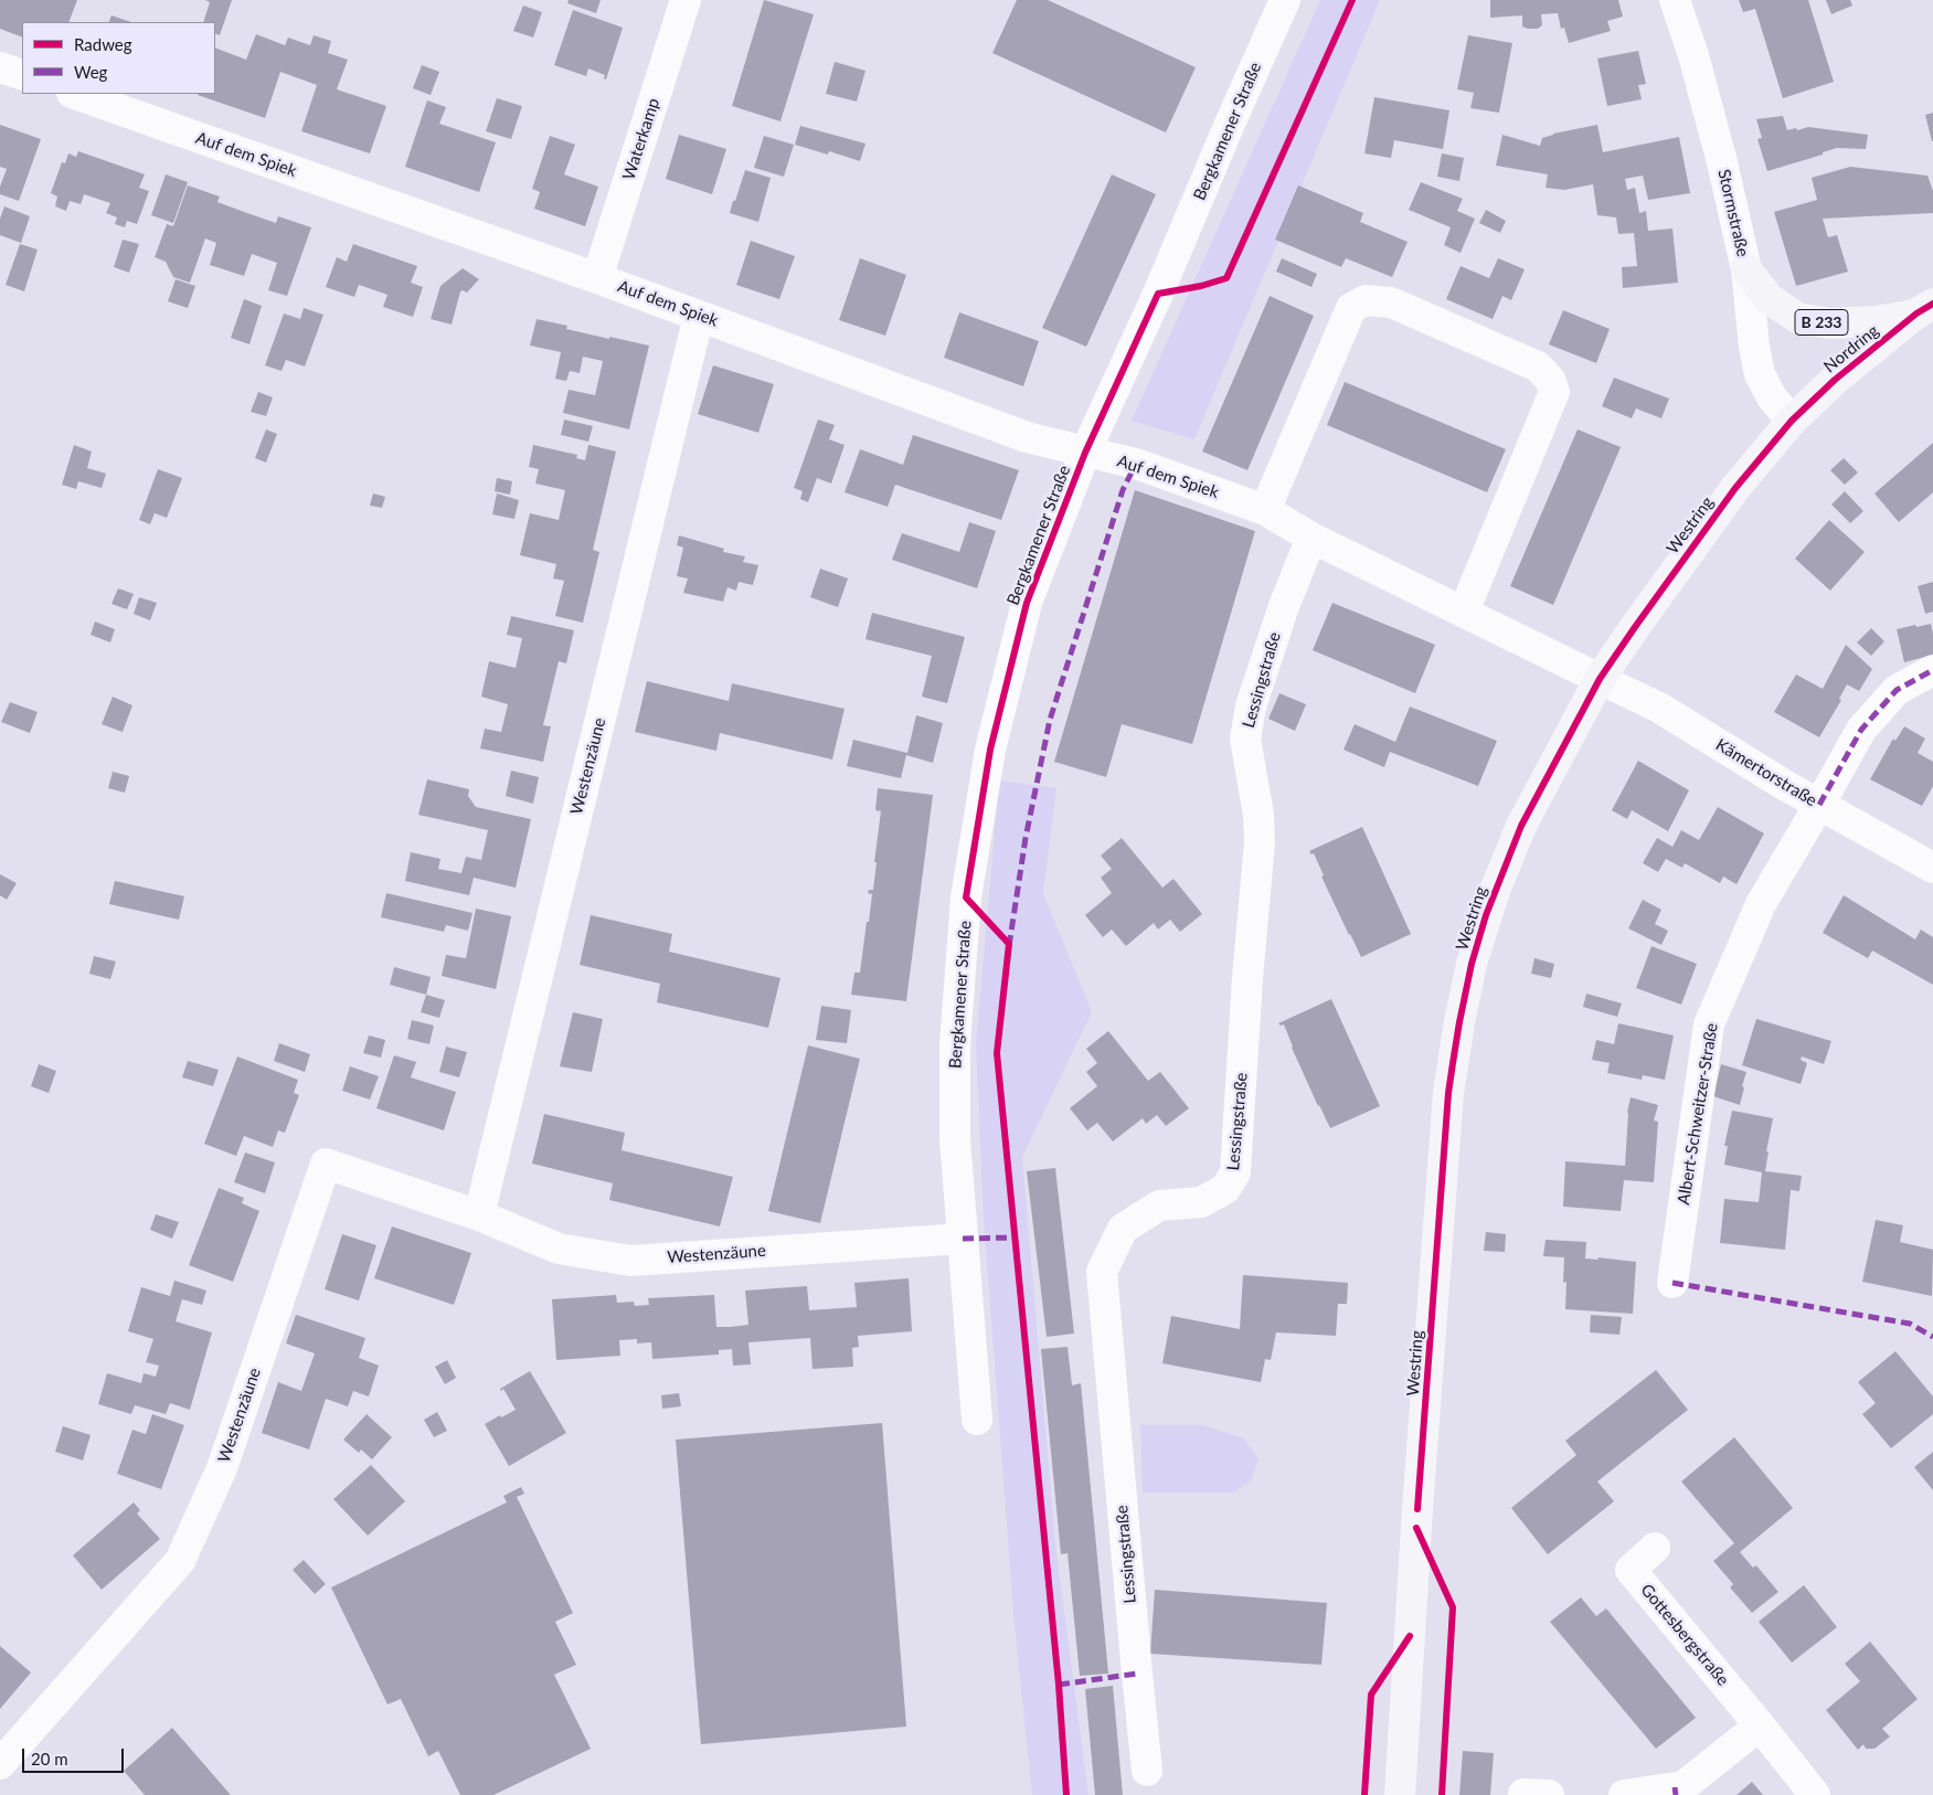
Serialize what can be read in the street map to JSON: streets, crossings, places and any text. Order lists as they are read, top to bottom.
{
  "streets": {
    "main road": ["B 233", "Nordring", "Westring"],
    "street": [
      "Bergkamener Straße",
      "Waterkamp",
      "Auf dem Spiek",
      "Stormstraße",
      "Lessingstraße",
      "Westenzäune",
      "Kämertorstraße",
      "Albert-Schweitzer-Straße",
      "Gottesbergstraße"
    ]
  },
  "crossings": [
    ["Bergkamener Straße", "Auf dem Spiek"],
    ["Bergkamener Straße", "Westenzäune"],
    ["Waterkamp", "Auf dem Spiek"],
    ["Auf dem Spiek", "Westring"],
    ["Auf dem Spiek", "Lessingstraße"],
    ["Auf dem Spiek", "Westenzäune"],
    ["Auf dem Spiek", "Kämertorstraße"],
    ["Stormstraße", "B 233"],
    ["Stormstraße", "Nordring"],
    ["Stormstraße", "Westring"],
    ["B 233", "Nordring"],
    ["Nordring", "Westring"],
    ["Westring", "Kämertorstraße"],
    ["Kämertorstraße", "Albert-Schweitzer-Straße"]
  ],
  "legend": ["Radweg", "Weg"],
  "scale_bar": "20 m"
}
